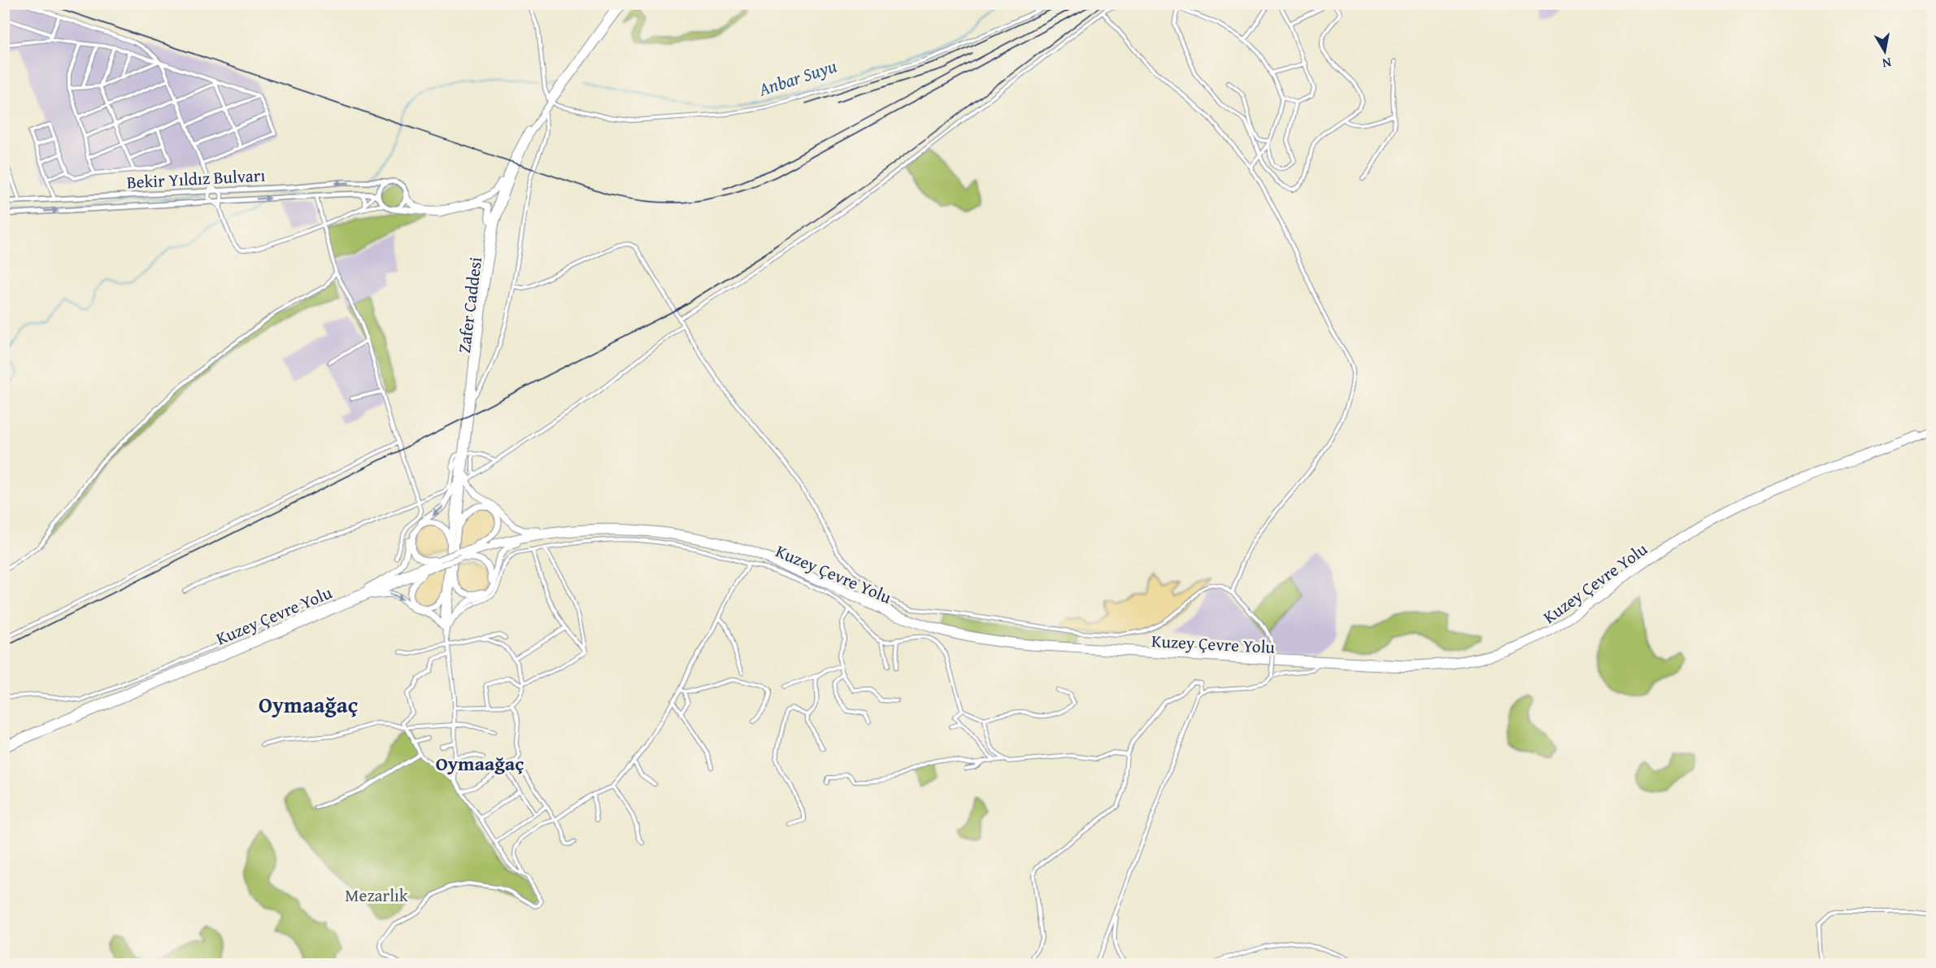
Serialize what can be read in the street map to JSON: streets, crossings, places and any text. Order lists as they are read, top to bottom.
{
  "streets": {
    "highway": ["Zafer Caddesi", "Kuzey Çevre Yolu"],
    "main road": ["Bekir Yıldız Bulvarı"]
  },
  "crossings": [
    ["Zafer Caddesi", "Kuzey Çevre Yolu"]
  ],
  "districts": ["Oymaağaç", "Oymaağaç"],
  "water": ["Anbar Suyu"],
  "parks": ["Mezarlık"],
  "north": "bottom"
}
